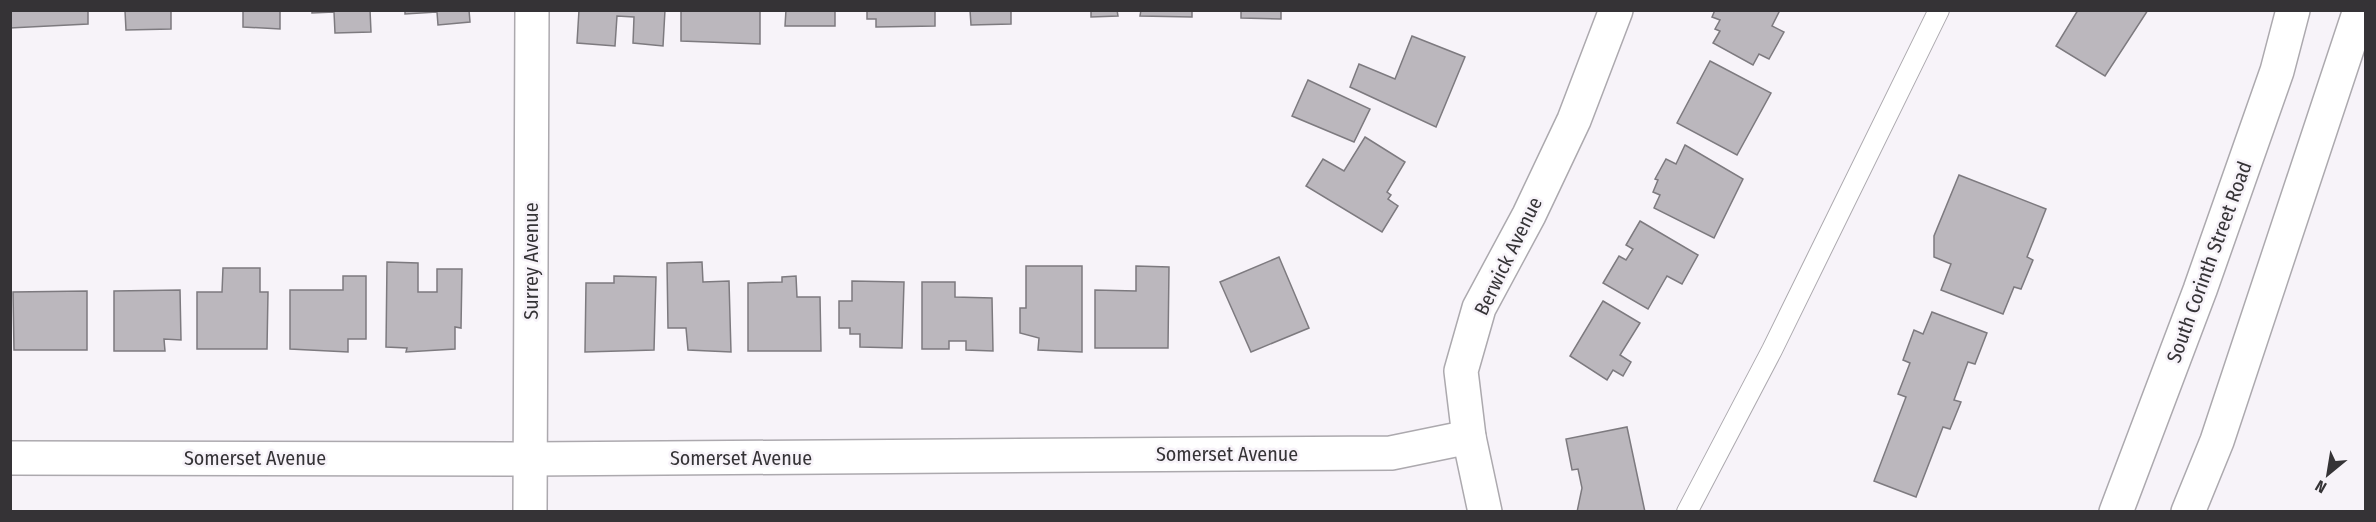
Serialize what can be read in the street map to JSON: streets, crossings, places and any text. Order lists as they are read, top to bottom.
{
  "streets": {
    "street": [
      "Berwick Avenue",
      "Surrey Avenue",
      "South Corinth Street Road",
      "Somerset Avenue"
    ]
  },
  "crossings": [
    ["Berwick Avenue", "Somerset Avenue"],
    ["Surrey Avenue", "Somerset Avenue"]
  ],
  "north": "bottom left"
}
